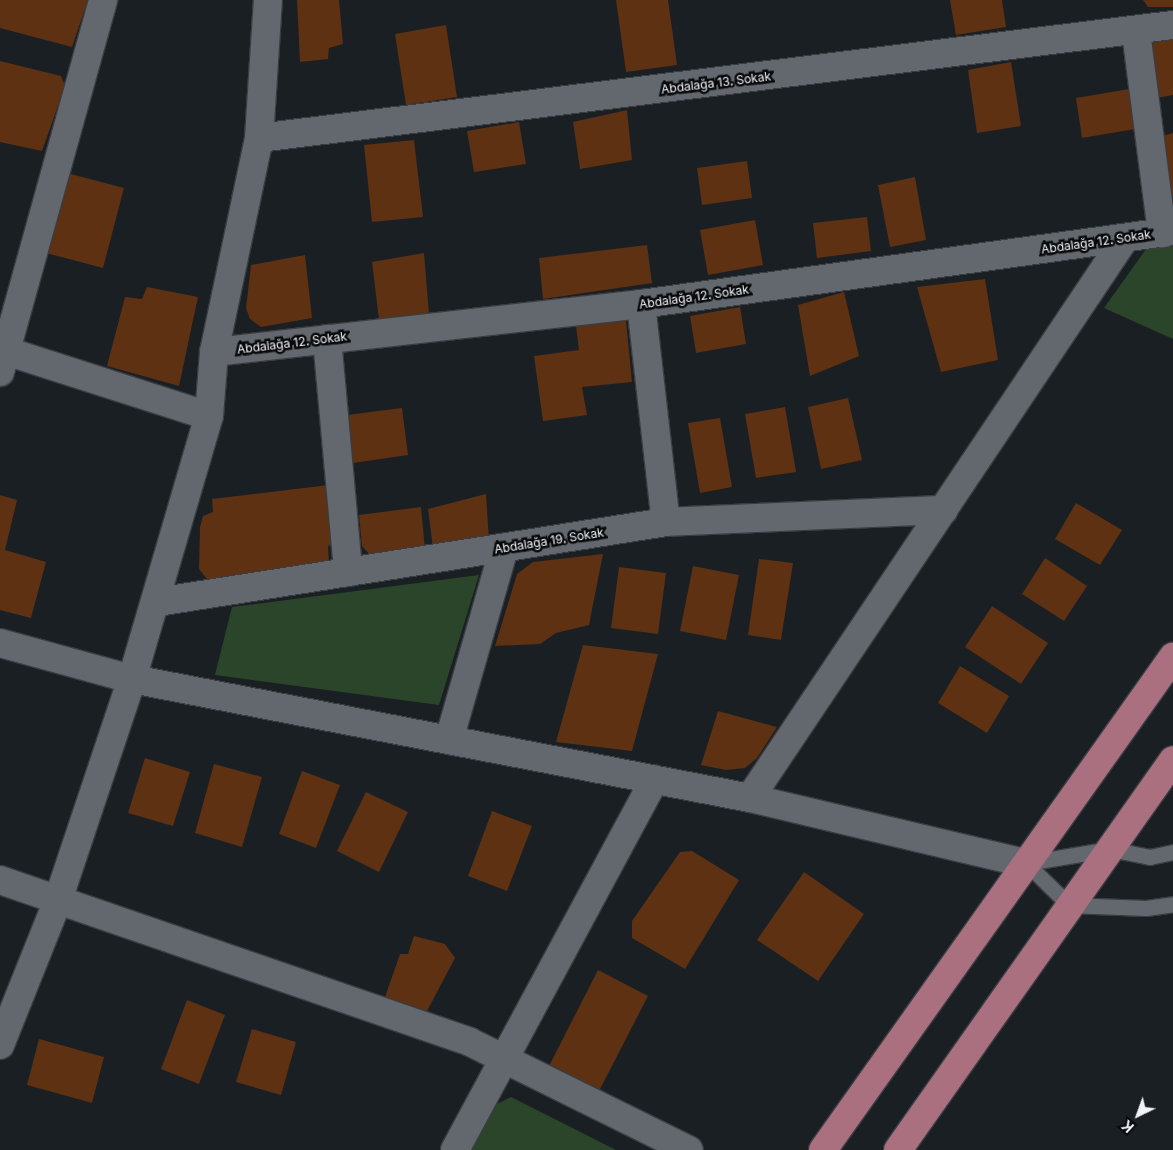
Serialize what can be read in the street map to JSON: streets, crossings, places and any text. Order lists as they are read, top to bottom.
{
  "streets": {
    "street": ["Abdalağa 13. Sokak", "Abdalağa 12. Sokak", "Abdalağa 19. Sokak"]
  },
  "north": "bottom left"
}
